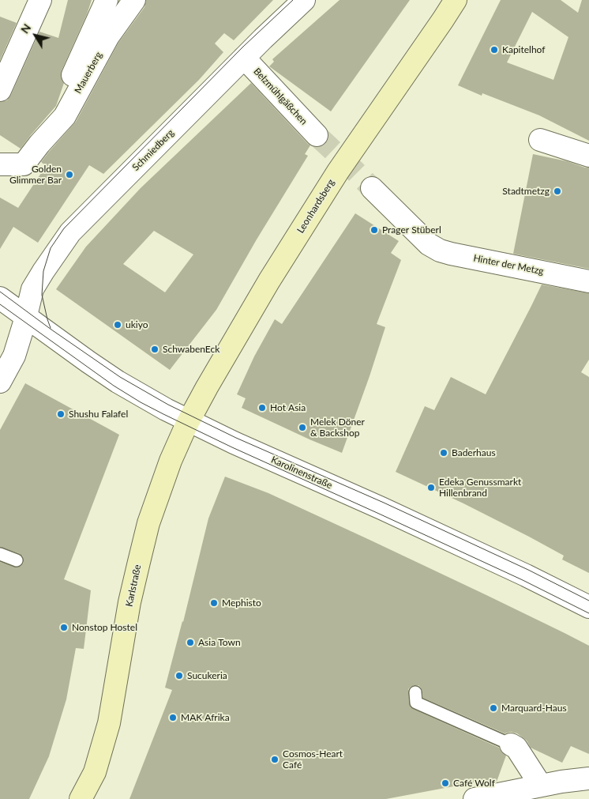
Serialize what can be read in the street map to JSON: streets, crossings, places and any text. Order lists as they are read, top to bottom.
{
  "streets": {
    "street": [
      "Mauerberg",
      "Belzmühlgäßchen",
      "Schmiedberg",
      "Leonhardsberg",
      "Hinter der Metzg",
      "Karolinenstraße",
      "Karlstraße"
    ]
  },
  "crossings": [
    ["Belzmühlgäßchen", "Schmiedberg"],
    ["Schmiedberg", "Karolinenstraße"],
    ["Leonhardsberg", "Karolinenstraße"],
    ["Leonhardsberg", "Karlstraße"],
    ["Karolinenstraße", "Karlstraße"]
  ],
  "places": [
    "Kapitelhof",
    "Golden Glimmer Bar",
    "Stadtmetzg",
    "Prager Stüberl",
    "ukiyo",
    "SchwabenEck",
    "Hot Asia",
    "Shushu Falafel",
    "Melek Döner & Backshop",
    "Baderhaus",
    "Edeka Genussmarkt Hillenbrand",
    "Mephisto",
    "Nonstop Hostel",
    "Asia Town",
    "Sucukeria",
    "Marquard-Haus",
    "MAK Afrika",
    "Cosmos-Heart Café",
    "Café Wolf"
  ],
  "north": "top left"
}
